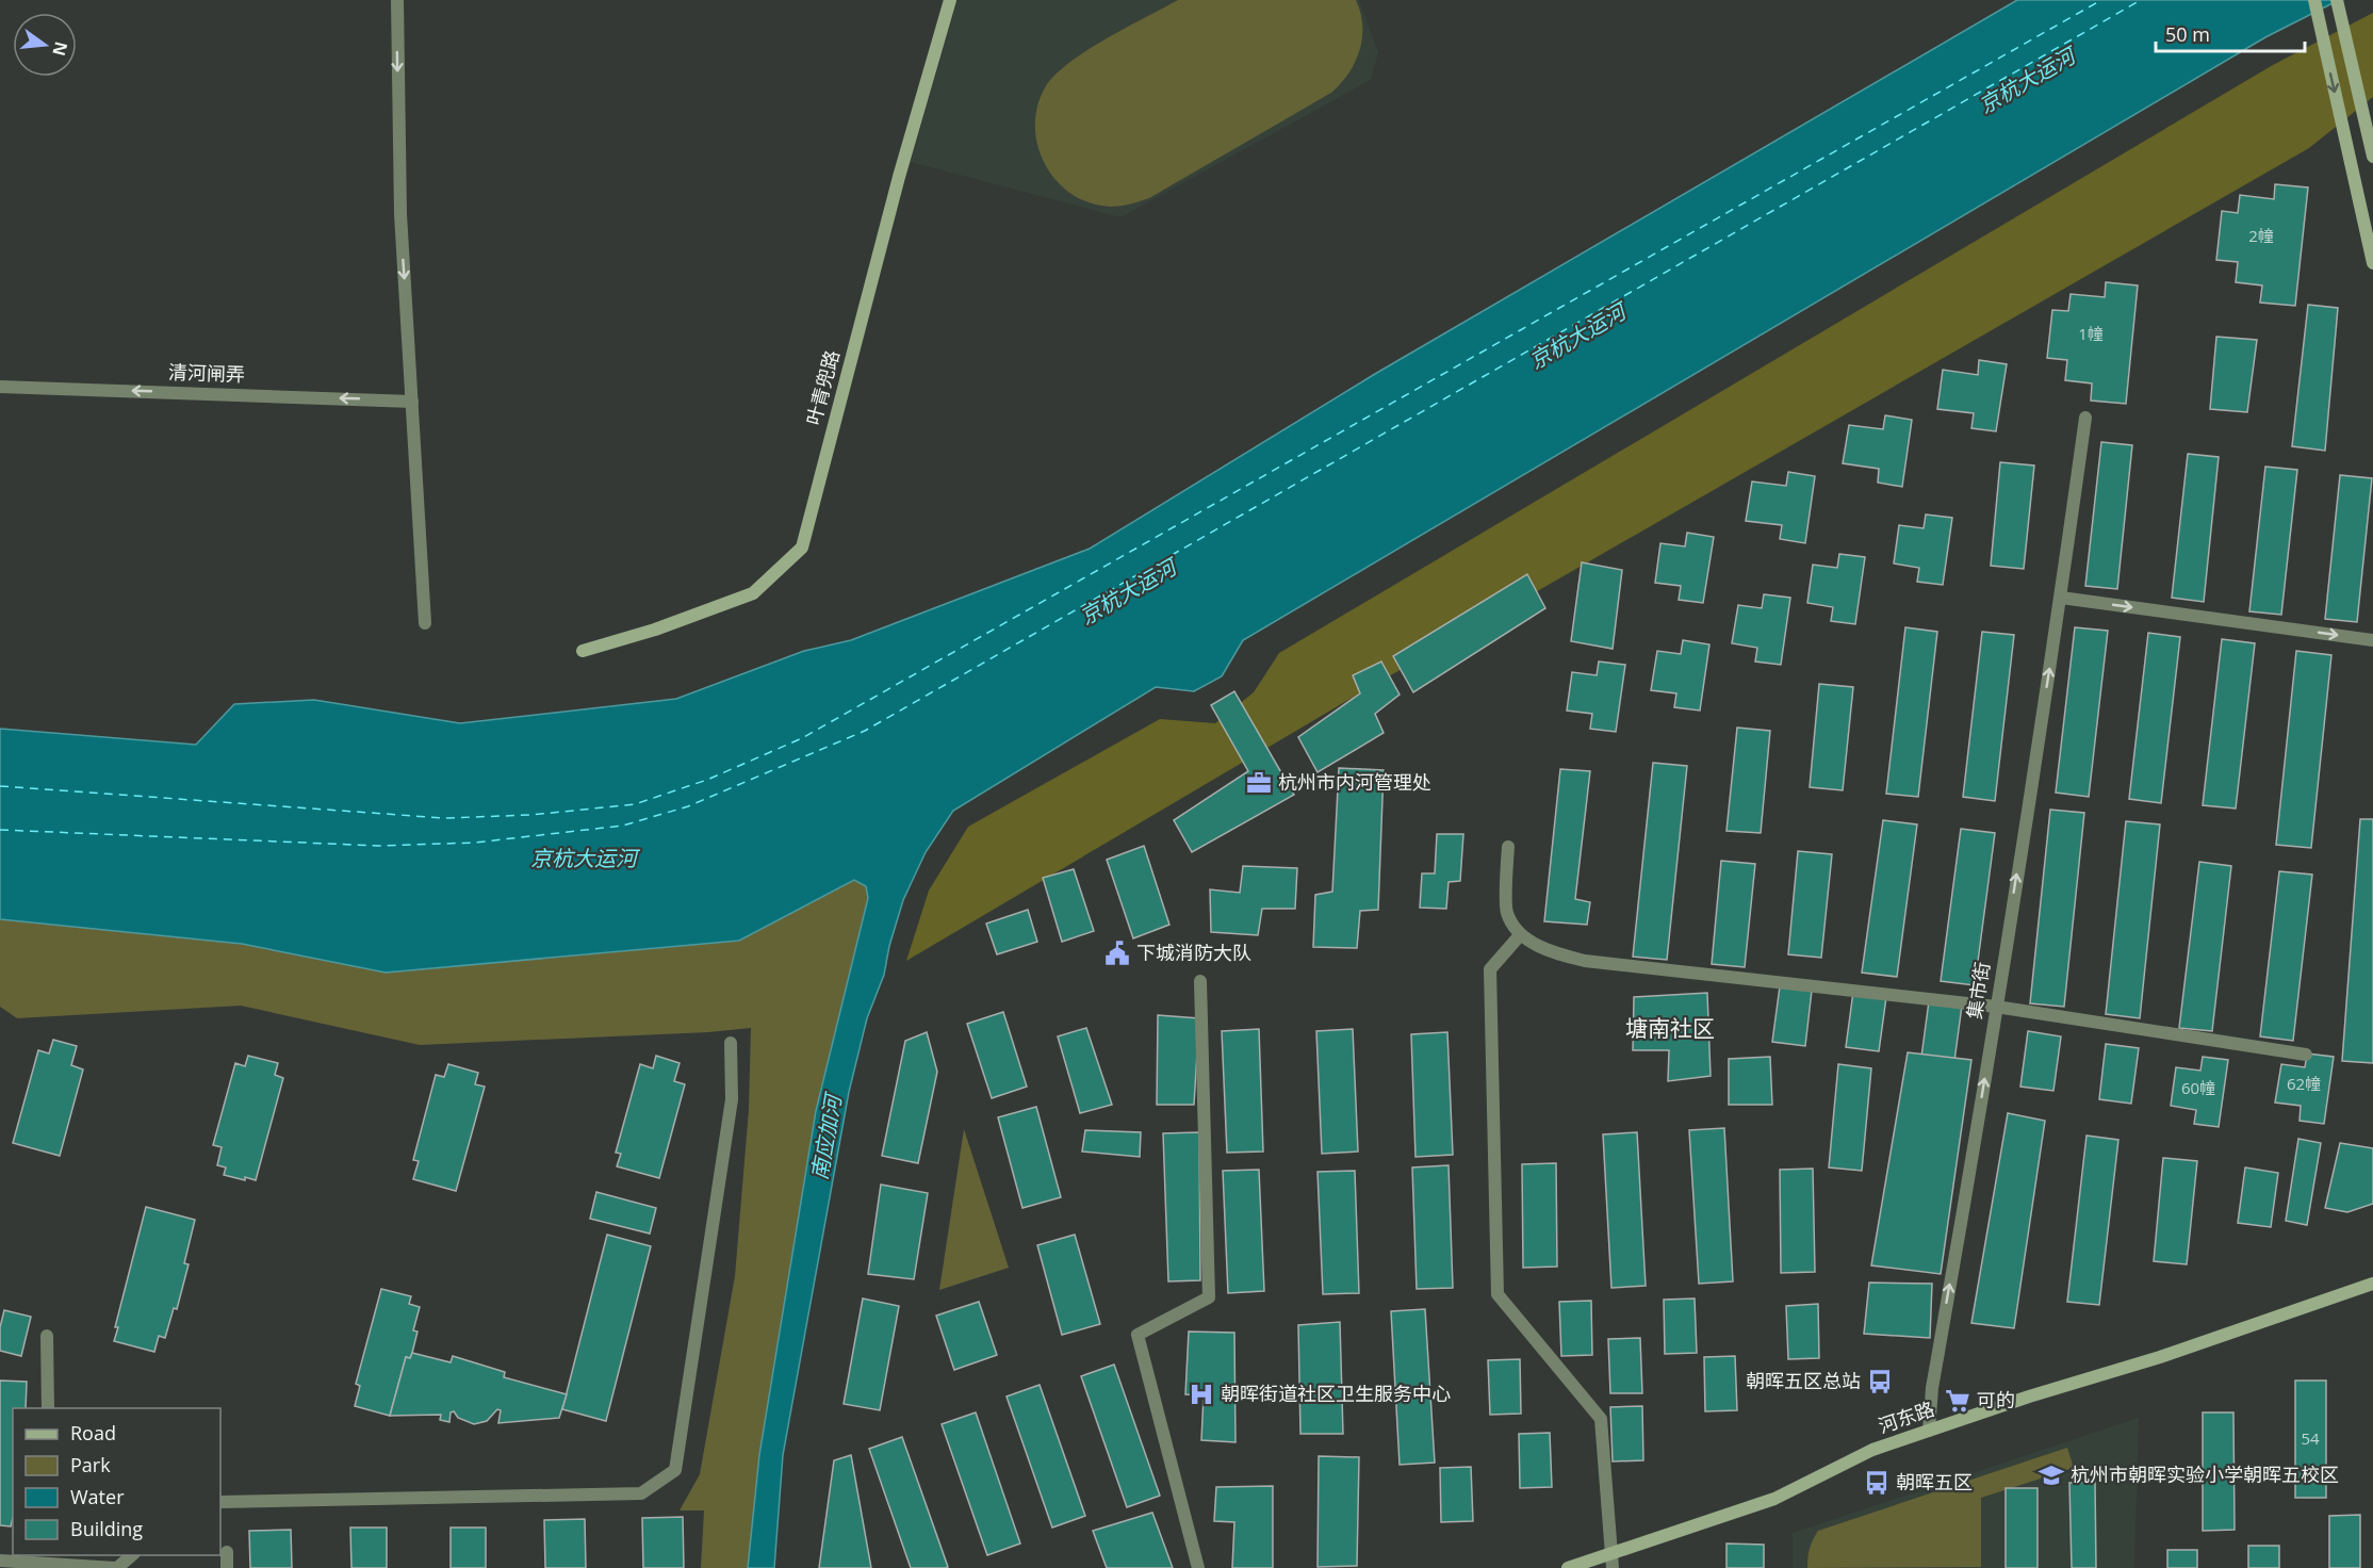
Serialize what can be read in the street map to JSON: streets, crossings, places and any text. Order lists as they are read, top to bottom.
{
  "streets": {
    "main road": ["叶青兜路", "河东路"],
    "street": ["清河闸弄", "集市街"]
  },
  "crossings": [
    ["集市街", "河东路"]
  ],
  "one_way": ["清河闸弄", "集市街"],
  "districts": ["塘南社区"],
  "water": ["京杭大运河", "南应加河"],
  "places": {
    "office": ["杭州市内河管理处"],
    "public building": ["下城消防大队"],
    "bus stop": ["朝晖五区总站", "朝晖五区"],
    "hospital": ["朝晖街道社区卫生服务中心"],
    "supermarket": ["可的"],
    "school or university": ["杭州市朝晖实验小学朝晖五校区"]
  },
  "house_numbers": [
    "2幢",
    "1幢",
    "62幢",
    "60幢",
    "54"
  ],
  "legend": [
    "Road",
    "Park",
    "Water",
    "Building"
  ],
  "scale_bar": "50 m",
  "north": "right"
}
